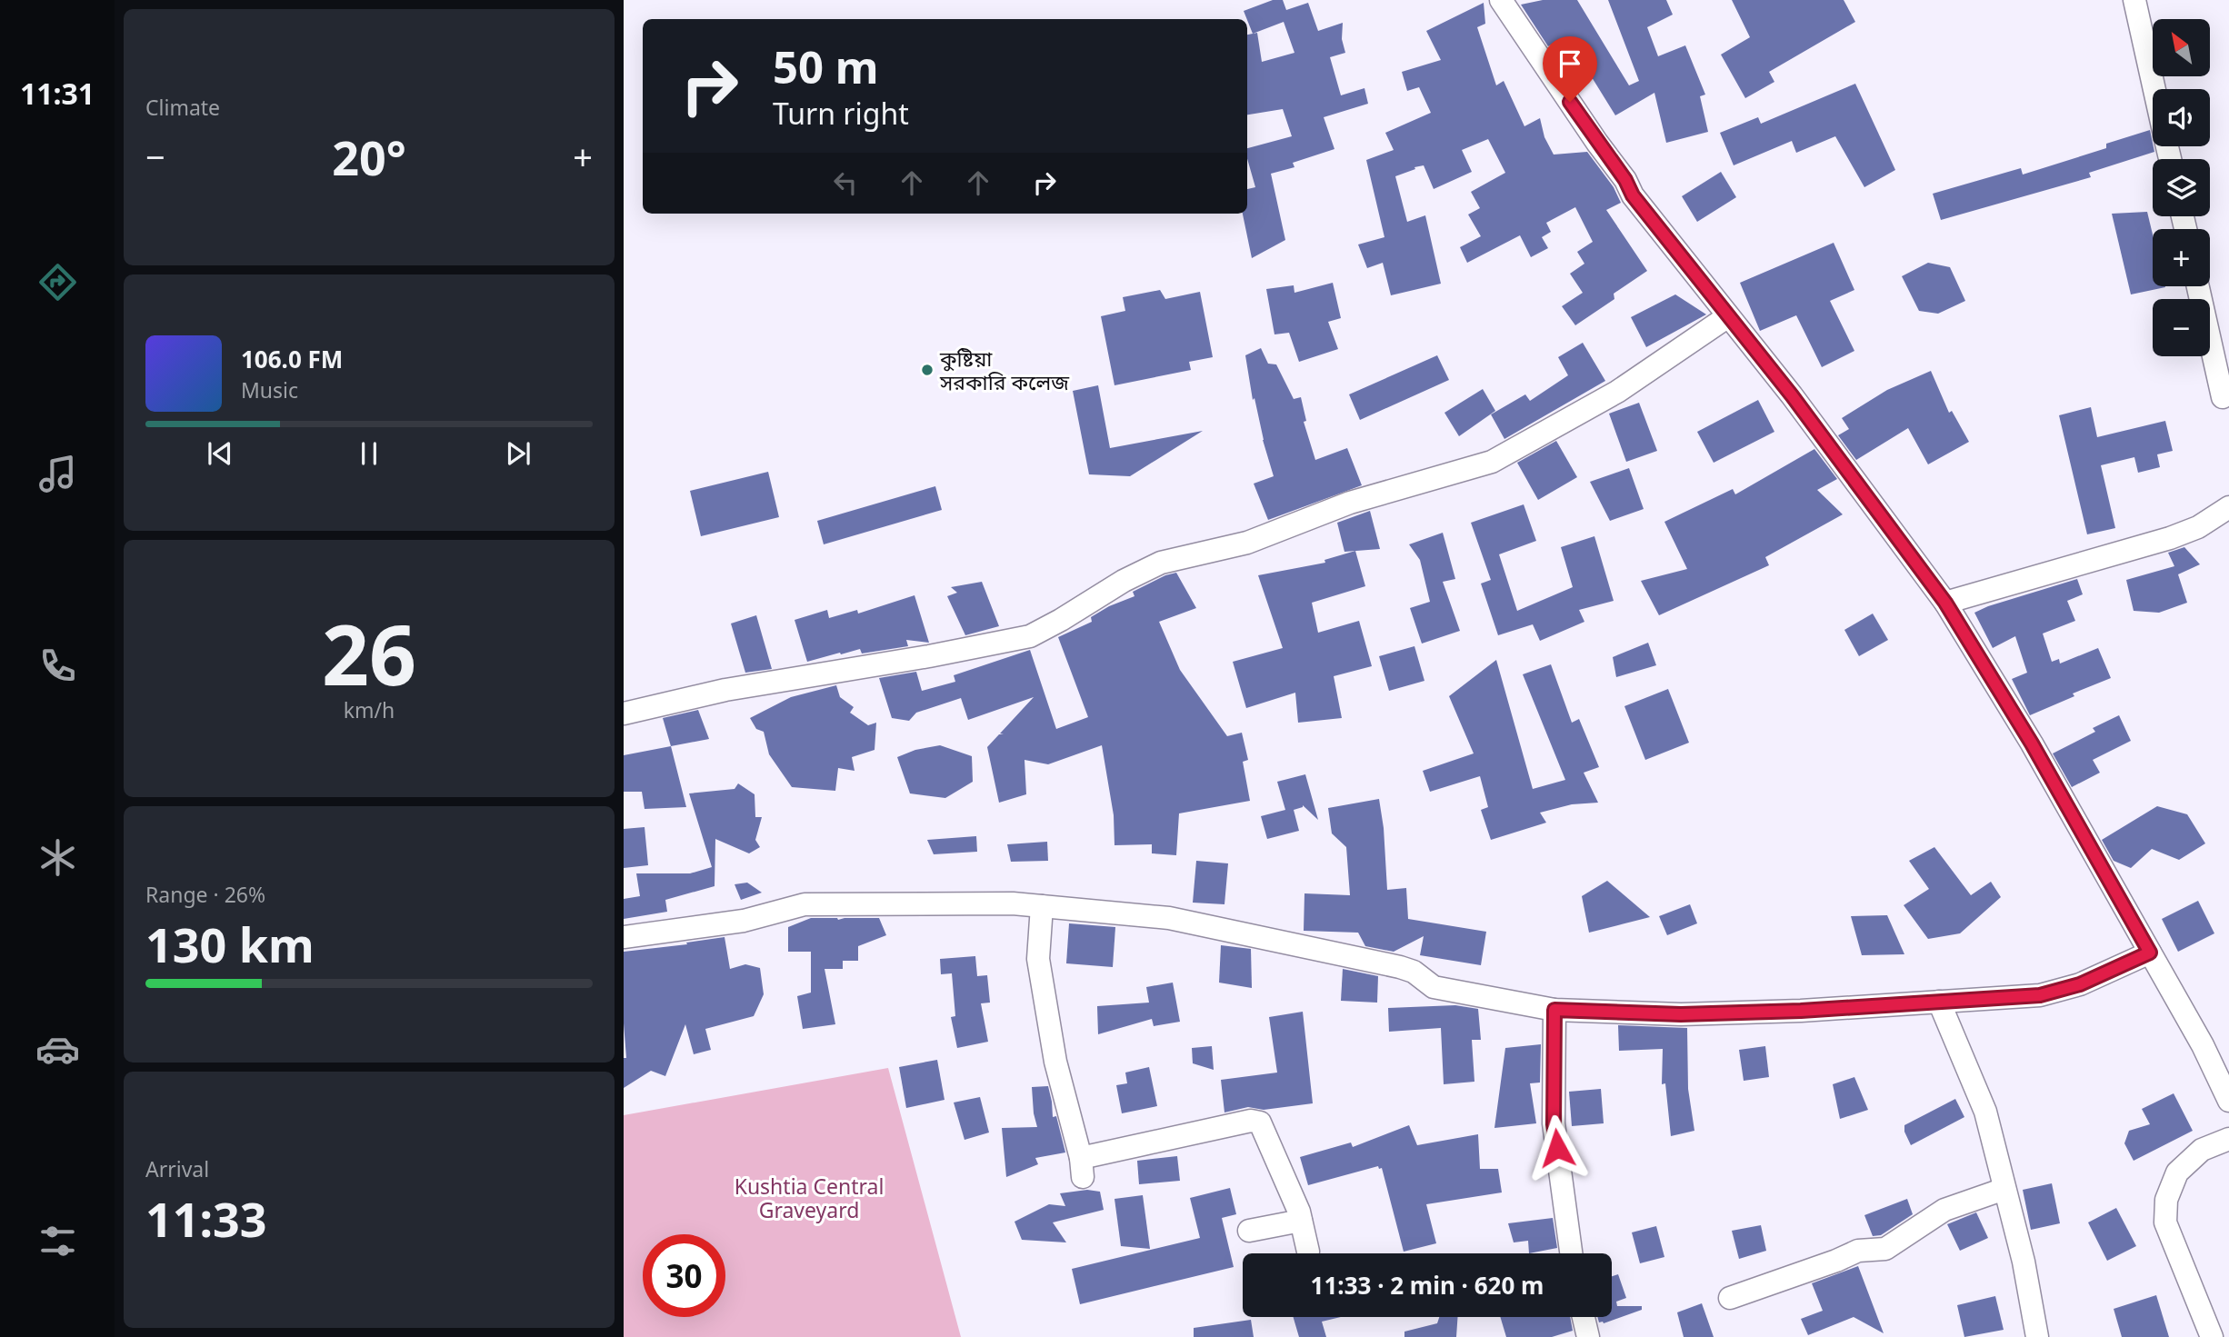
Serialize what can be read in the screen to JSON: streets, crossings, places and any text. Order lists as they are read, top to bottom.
{
  "parks": ["Kushtia Central Graveyard"],
  "places": ["কুষ্টিয়া সরকারি কলেজ"],
  "north": "top left",
  "page": {
    "tabs": "11:31",
    "tile": [
      "Climate",
      ["26", "km/h"],
      ["Range · 26%", "130 km"],
      ["Arrival", "11:33"]
    ],
    "map_buttons": ["+", "−"],
    "turn": ["50 m", "Turn right"],
    "heat": ["−", "20°", "+"],
    "song": ["106.0 FM", "Music"],
    "limit": "30",
    "trip": "11:33 · 2 min · 620 m"
  }
}
